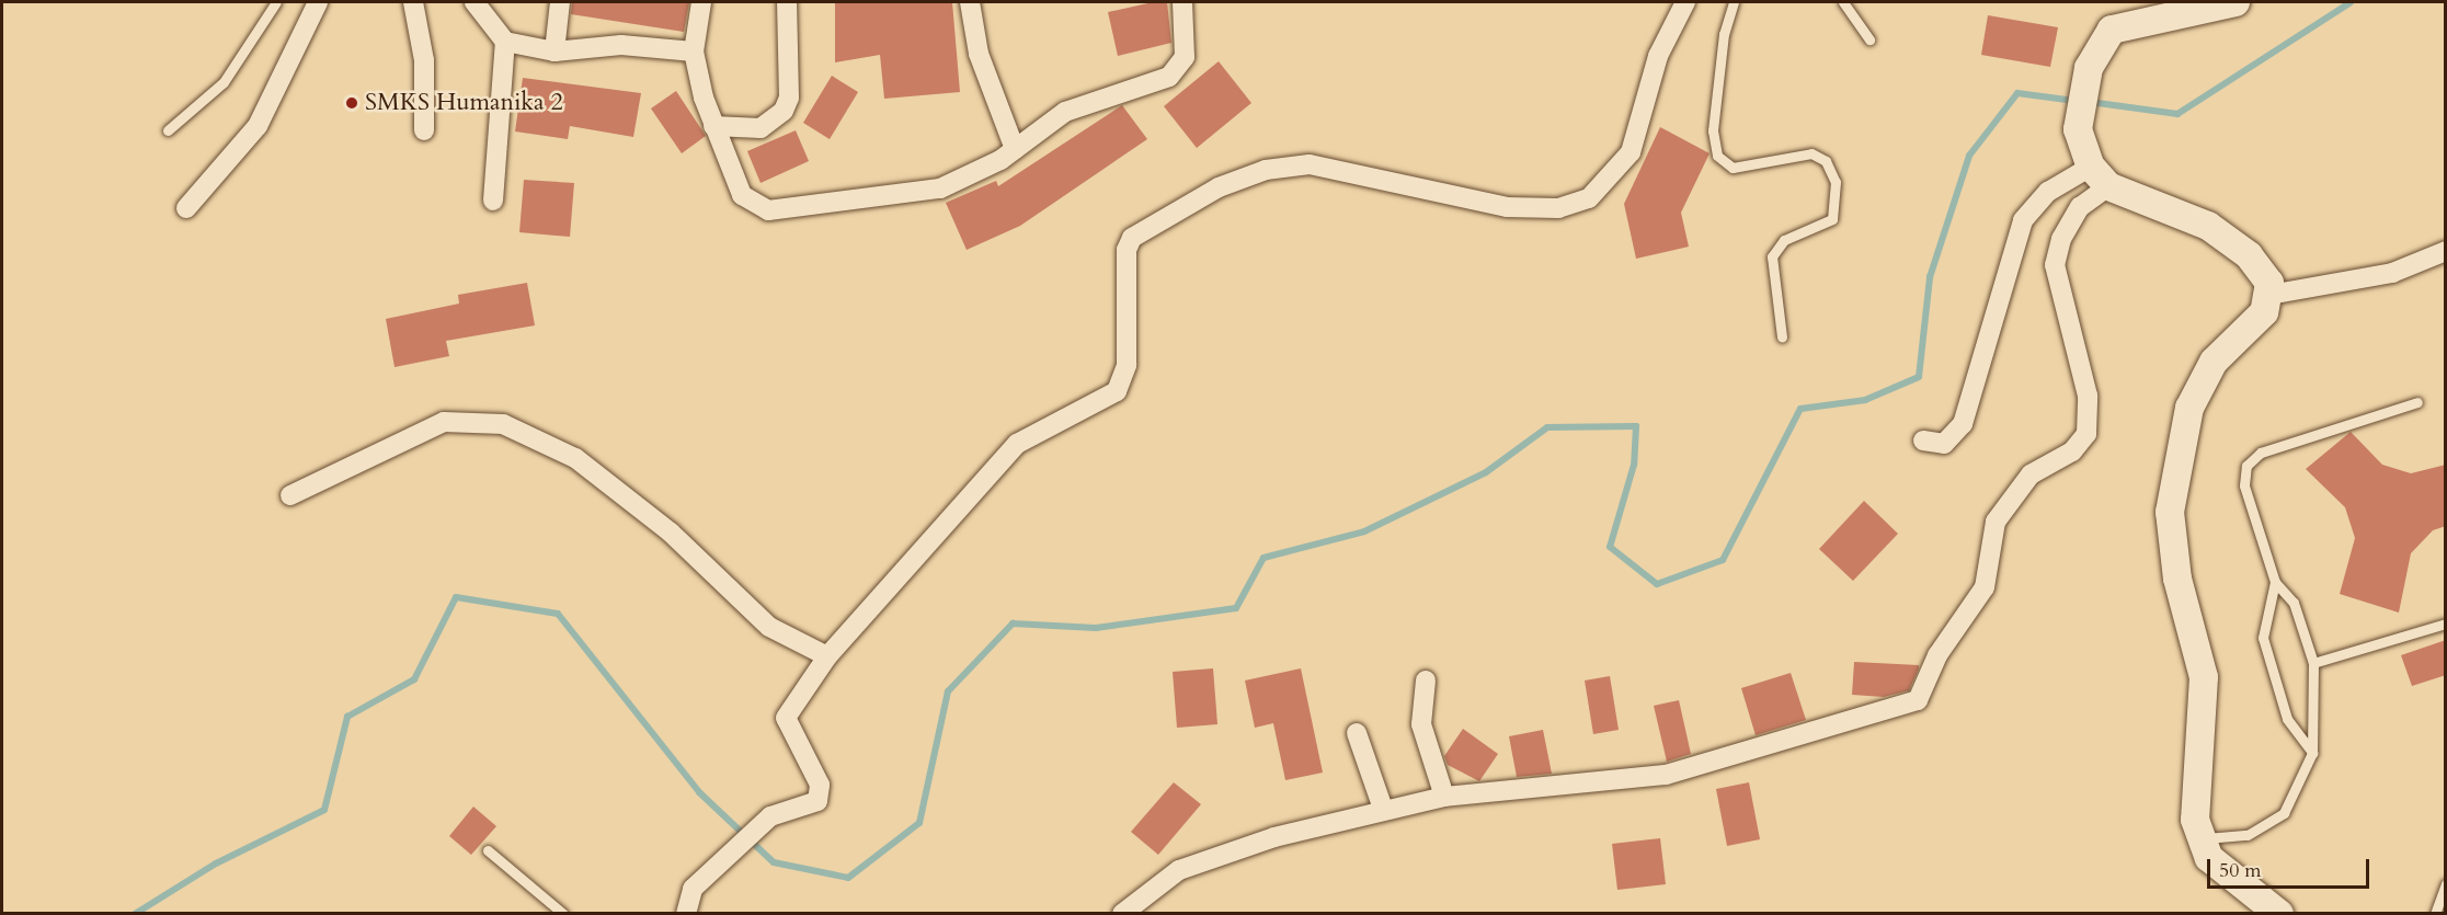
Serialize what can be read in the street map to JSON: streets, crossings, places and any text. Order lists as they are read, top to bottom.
{
  "places": ["SMKS Humanika 2"],
  "scale_bar": "50 m"
}
